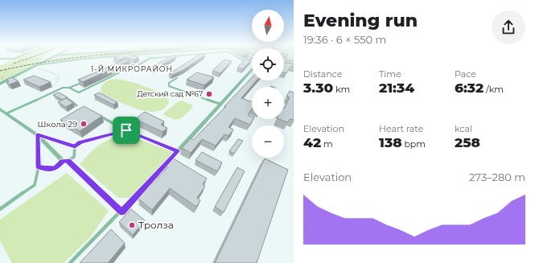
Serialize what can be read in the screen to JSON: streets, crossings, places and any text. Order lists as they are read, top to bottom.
{
  "districts": ["1-Й МИКРОРАЙОН"],
  "places": ["Детский сад №67", "Школа 29", "Тролза"],
  "north": "top",
  "page": {
    "heading": ["Evening run", "19:36 · 6 × 550 m"],
    "map_buttons": ["+", "−"],
    "stats": [
      ["Distance", "3.30 km"],
      ["Time", "21:34"],
      ["Pace", "6:32 /km"],
      ["Elevation", "42 m"],
      ["Heart rate", "138 bpm"],
      ["kcal", "258"]
    ],
    "chart": ["Elevation", "273–280 m"]
  }
}
